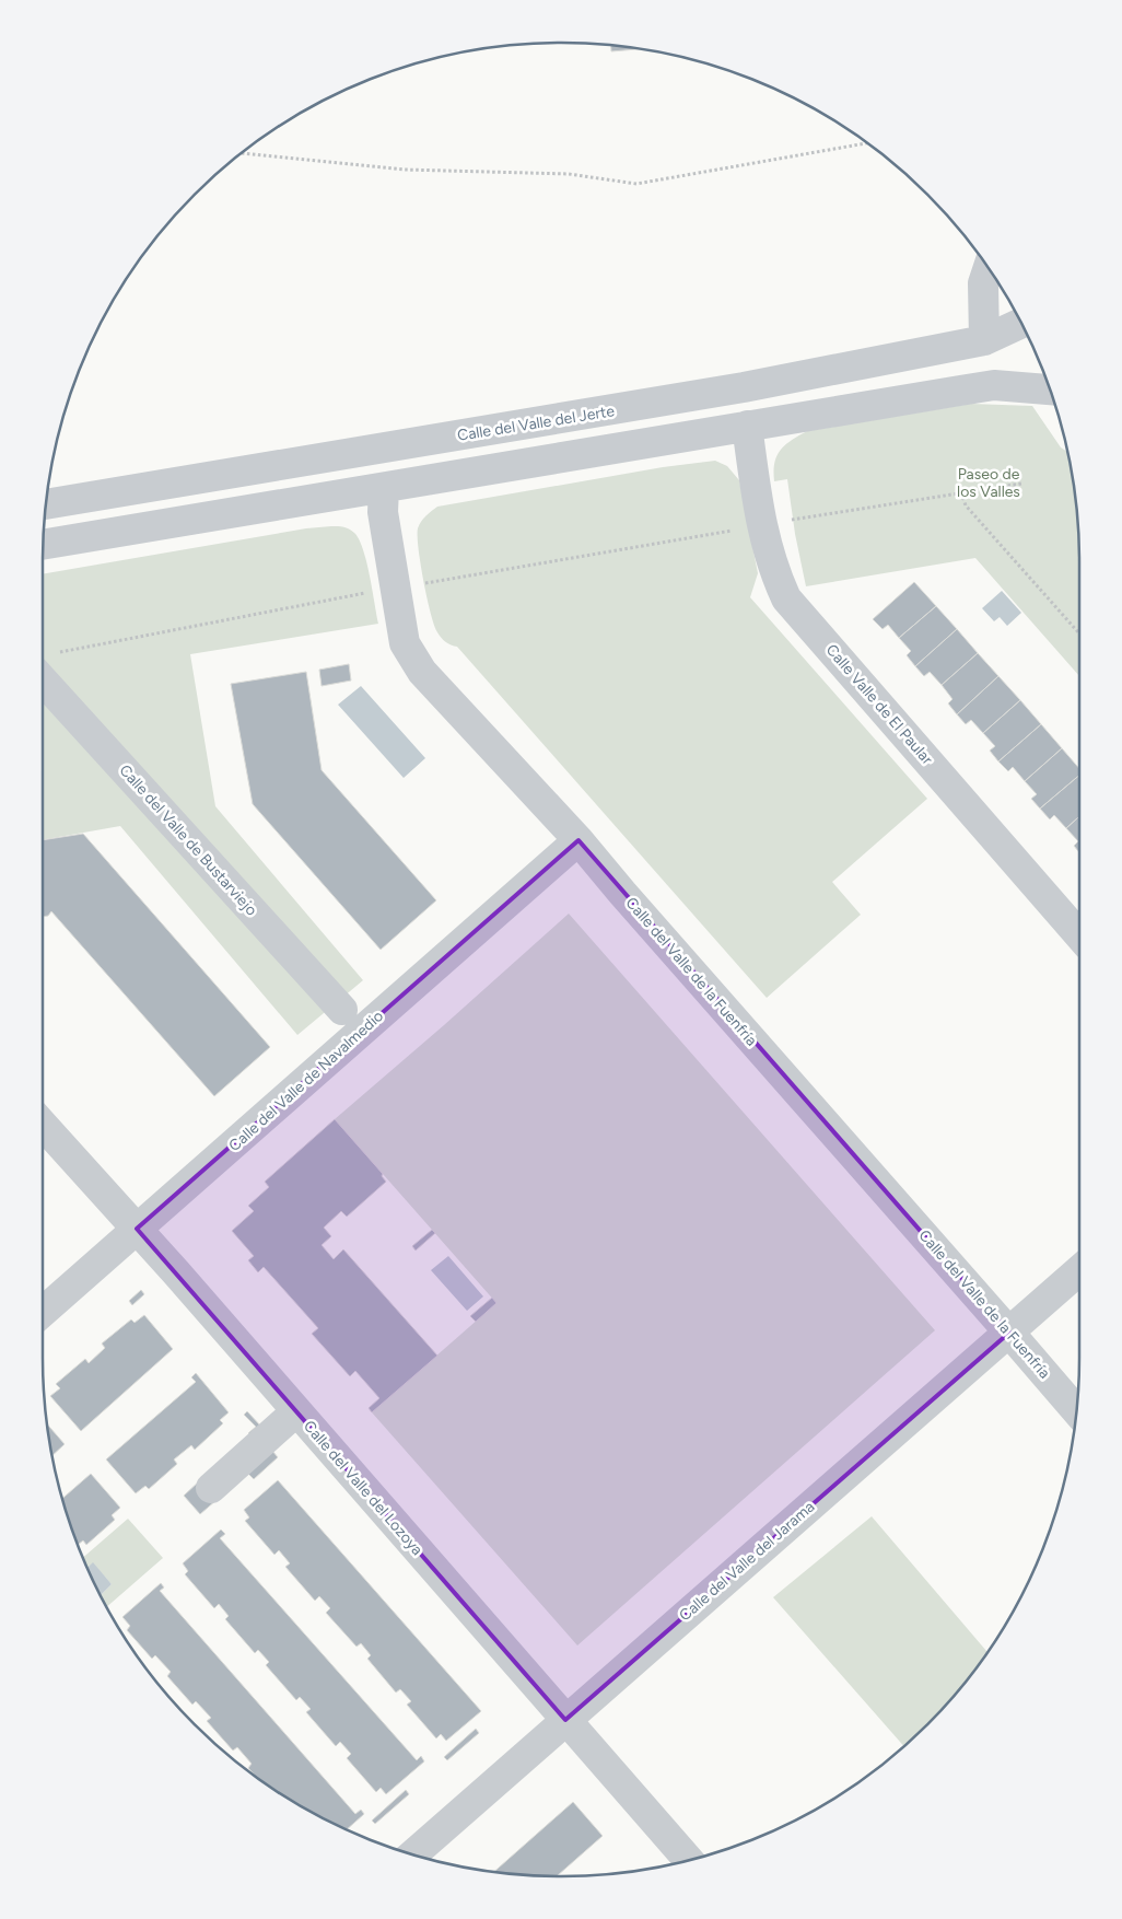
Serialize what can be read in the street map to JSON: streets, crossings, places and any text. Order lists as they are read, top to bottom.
{
  "streets": {
    "street": [
      "Calle del Valle del Jerte",
      "Calle Valle de El Paular",
      "Calle del Valle de Bustarviejo",
      "Calle del Valle de la Fuenfría",
      "Calle del Valle de Navalmedio",
      "Calle del Valle del Lozoya",
      "Calle del Valle del Jarama"
    ]
  },
  "crossings": [
    ["Calle del Valle de la Fuenfría", "Calle del Valle de Navalmedio"],
    ["Calle del Valle de la Fuenfría", "Calle del Valle del Jarama"],
    ["Calle del Valle de Navalmedio", "Calle del Valle del Lozoya"],
    ["Calle del Valle del Lozoya", "Calle del Valle del Jarama"]
  ],
  "parks": ["Paseo de los Valles"]
}
